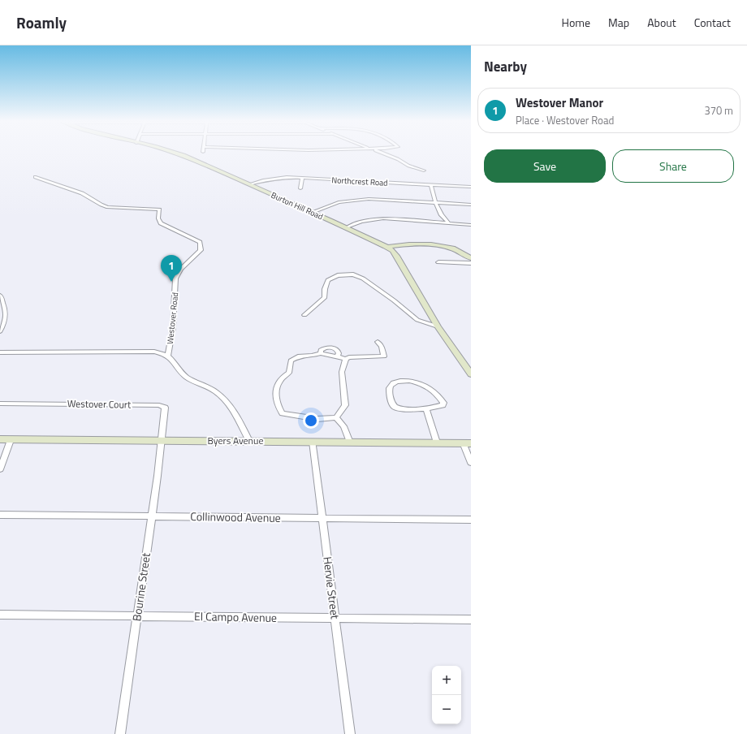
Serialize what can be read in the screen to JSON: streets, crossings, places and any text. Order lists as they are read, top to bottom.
{
  "streets": {
    "street": [
      "Northcrest Road",
      "Burton Hill Road",
      "Westover Road",
      "Westover Court",
      "Byers Avenue",
      "Collinwood Avenue",
      "Bourine Street",
      "Hervie Street",
      "El Campo Avenue"
    ]
  },
  "crossings": [
    ["Northcrest Road", "Burton Hill Road"],
    ["Westover Road", "Byers Avenue"],
    ["Westover Court", "Byers Avenue"],
    ["Westover Court", "Bourine Street"],
    ["Byers Avenue", "Bourine Street"],
    ["Byers Avenue", "Hervie Street"],
    ["Collinwood Avenue", "Bourine Street"],
    ["Collinwood Avenue", "Hervie Street"],
    ["Bourine Street", "El Campo Avenue"],
    ["Hervie Street", "El Campo Avenue"]
  ],
  "page": {
    "header": "Roamly",
    "nav": [
      "Home",
      "Map",
      "About",
      "Contact"
    ],
    "heading": "Nearby",
    "list": [
      {
        "mark": "1",
        "name": "Westover Manor",
        "note": "Place · Westover Road",
        "value": "370 m"
      }
    ],
    "buttons": ["Save", "Share"],
    "pins": "1",
    "map_buttons": ["+", "−"]
  }
}
